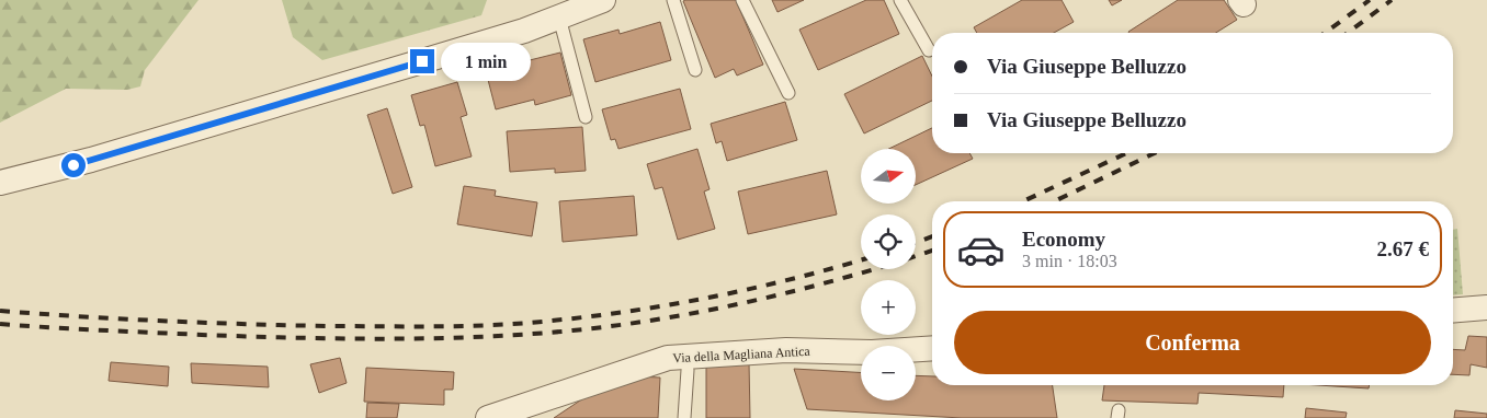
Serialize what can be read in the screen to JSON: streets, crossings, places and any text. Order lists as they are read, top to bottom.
{
  "streets": {
    "street": ["Via della Magliana Antica"]
  },
  "north": "right",
  "page": {
    "banner": ["Via Giuseppe Belluzzo", "Via Giuseppe Belluzzo"],
    "bubble": "1 min",
    "map_buttons": ["+", "−"],
    "list": [
      {
        "name": "Economy",
        "note": "3 min · 18:03",
        "value": "2.67 €"
      }
    ],
    "buttons": "Conferma"
  }
}
